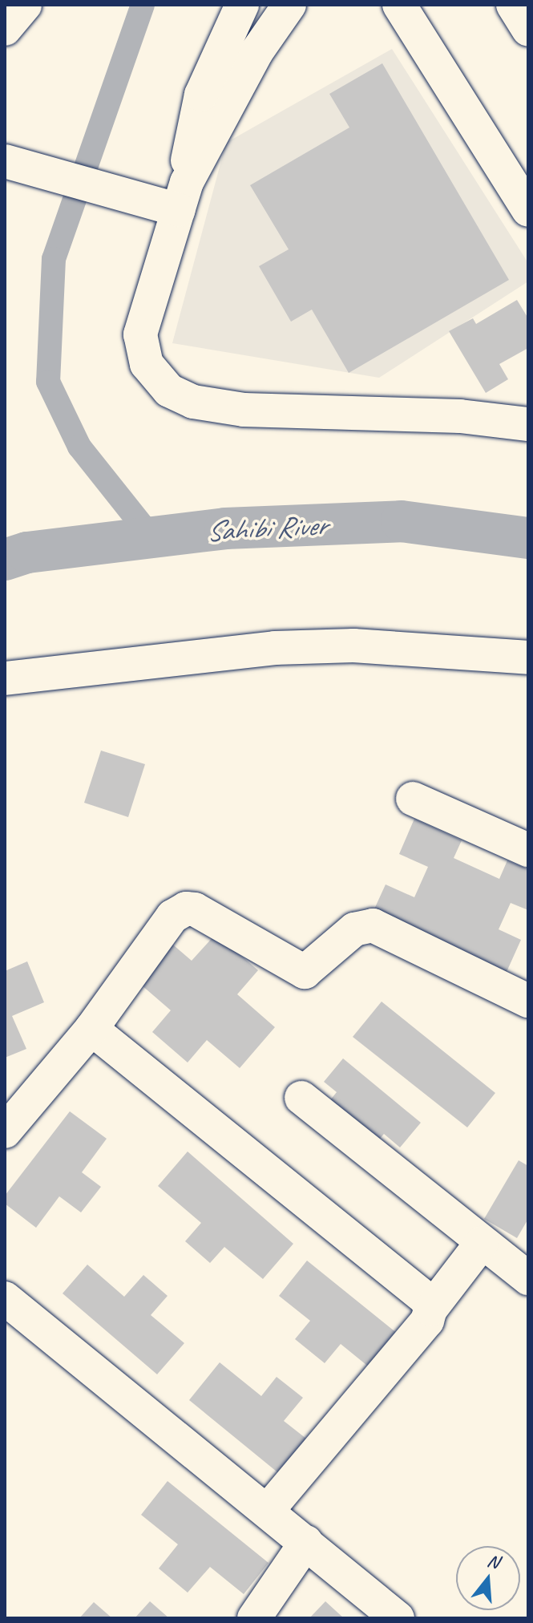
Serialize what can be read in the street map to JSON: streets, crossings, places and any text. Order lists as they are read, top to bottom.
{
  "water": ["Sahibi River"],
  "north": "top"
}
